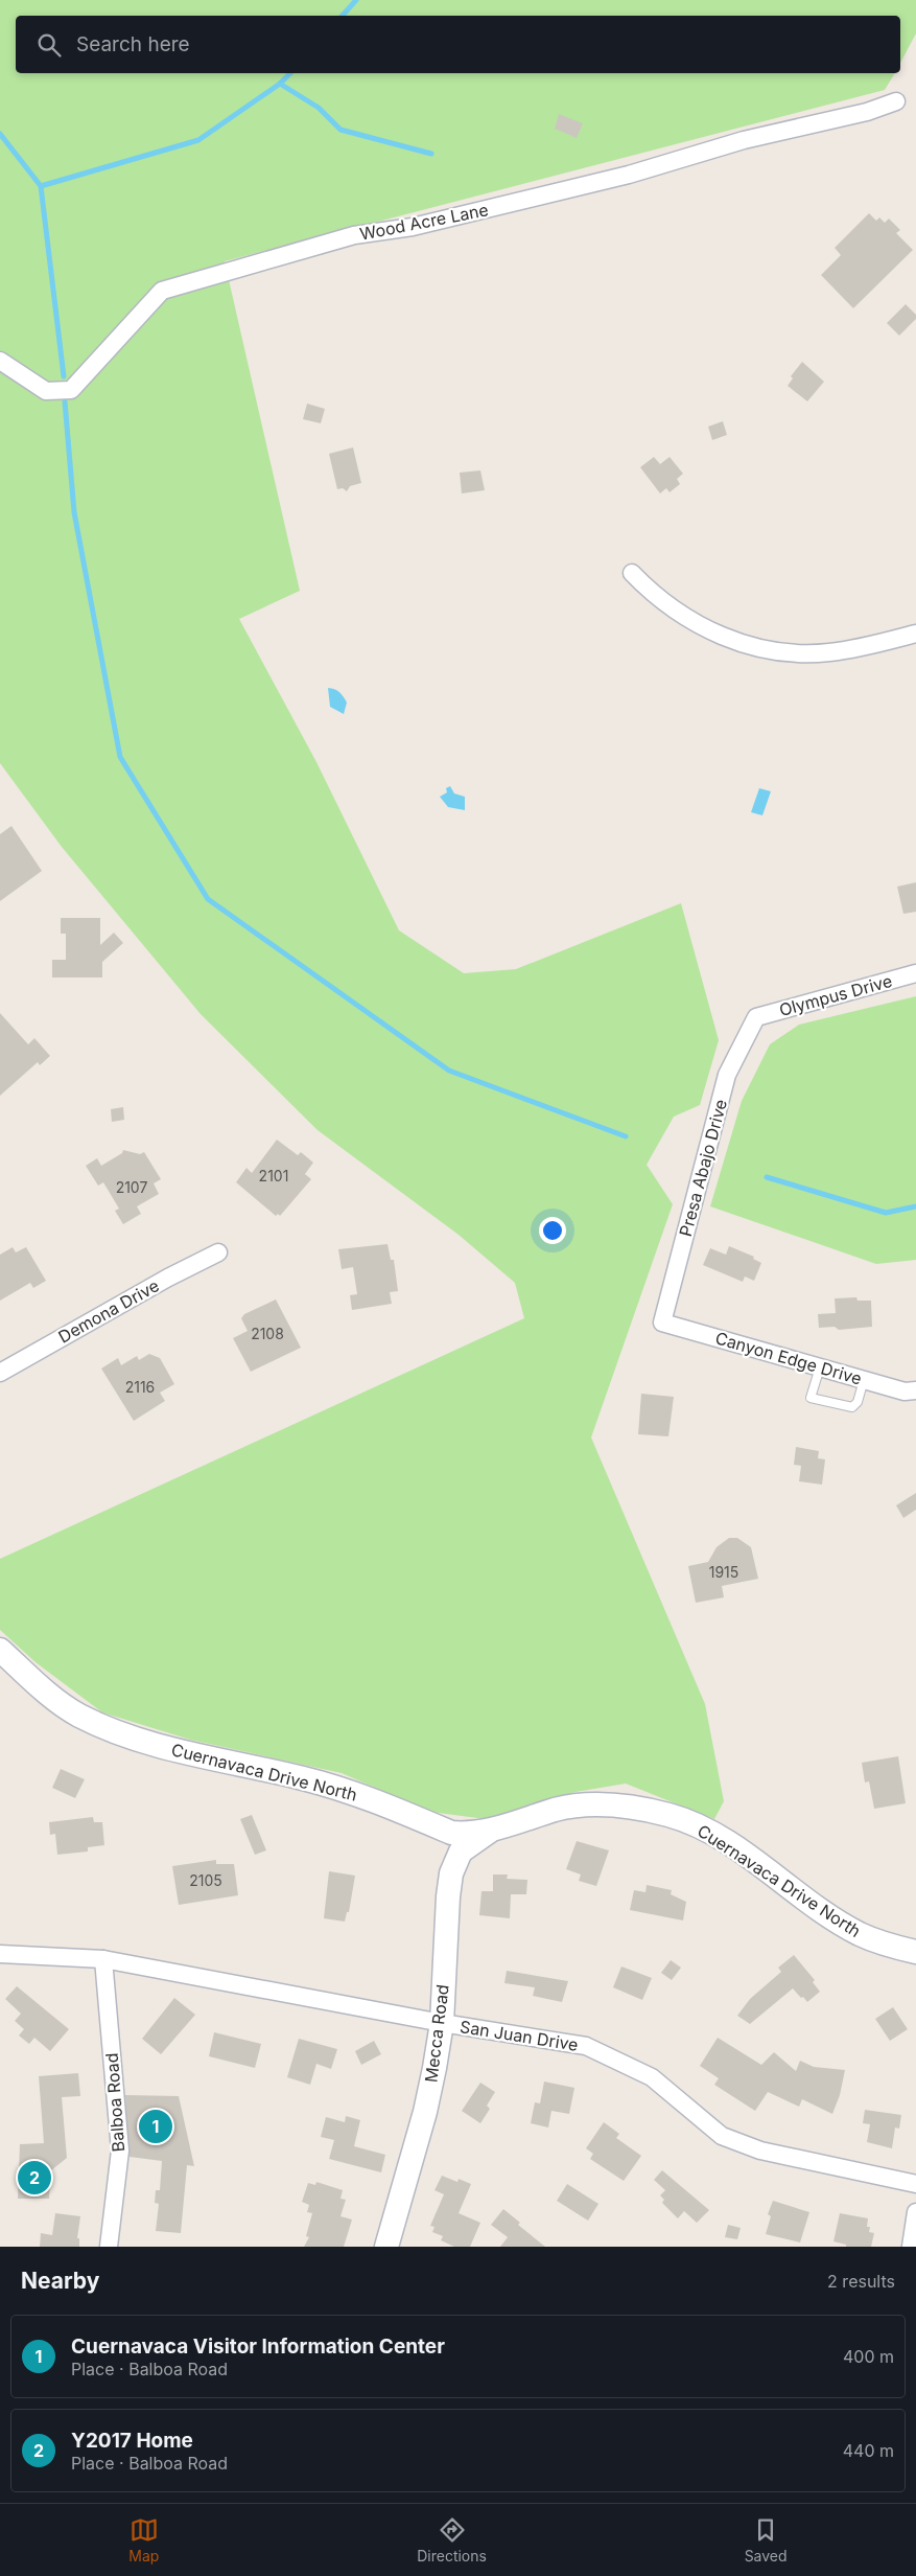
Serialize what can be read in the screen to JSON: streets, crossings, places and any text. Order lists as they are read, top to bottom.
{
  "streets": {
    "street": [
      "Wood Acre Lane",
      "Olympus Drive",
      "Presa Abajo Drive",
      "Demona Drive",
      "Canyon Edge Drive",
      "Cuernavaca Drive North",
      "Mecca Road",
      "San Juan Drive",
      "Balboa Road"
    ]
  },
  "crossings": [
    ["Olympus Drive", "Presa Abajo Drive"],
    ["Presa Abajo Drive", "Canyon Edge Drive"],
    ["Cuernavaca Drive North", "Mecca Road"],
    ["Mecca Road", "San Juan Drive"],
    ["San Juan Drive", "Balboa Road"]
  ],
  "house_numbers": [
    "2101",
    "2107",
    "2108",
    "2116",
    "1915",
    "2105"
  ],
  "page": {
    "search": "Search here",
    "pins": ["1", "2"],
    "heading": ["Nearby", "2 results"],
    "list": [
      {
        "mark": "1",
        "name": "Cuernavaca Visitor Information Center",
        "note": "Place · Balboa Road",
        "value": "400 m"
      },
      {
        "mark": "2",
        "name": "Y2017 Home",
        "note": "Place · Balboa Road",
        "value": "440 m"
      }
    ],
    "nav": ["Map", "Directions", "Saved"]
  }
}
